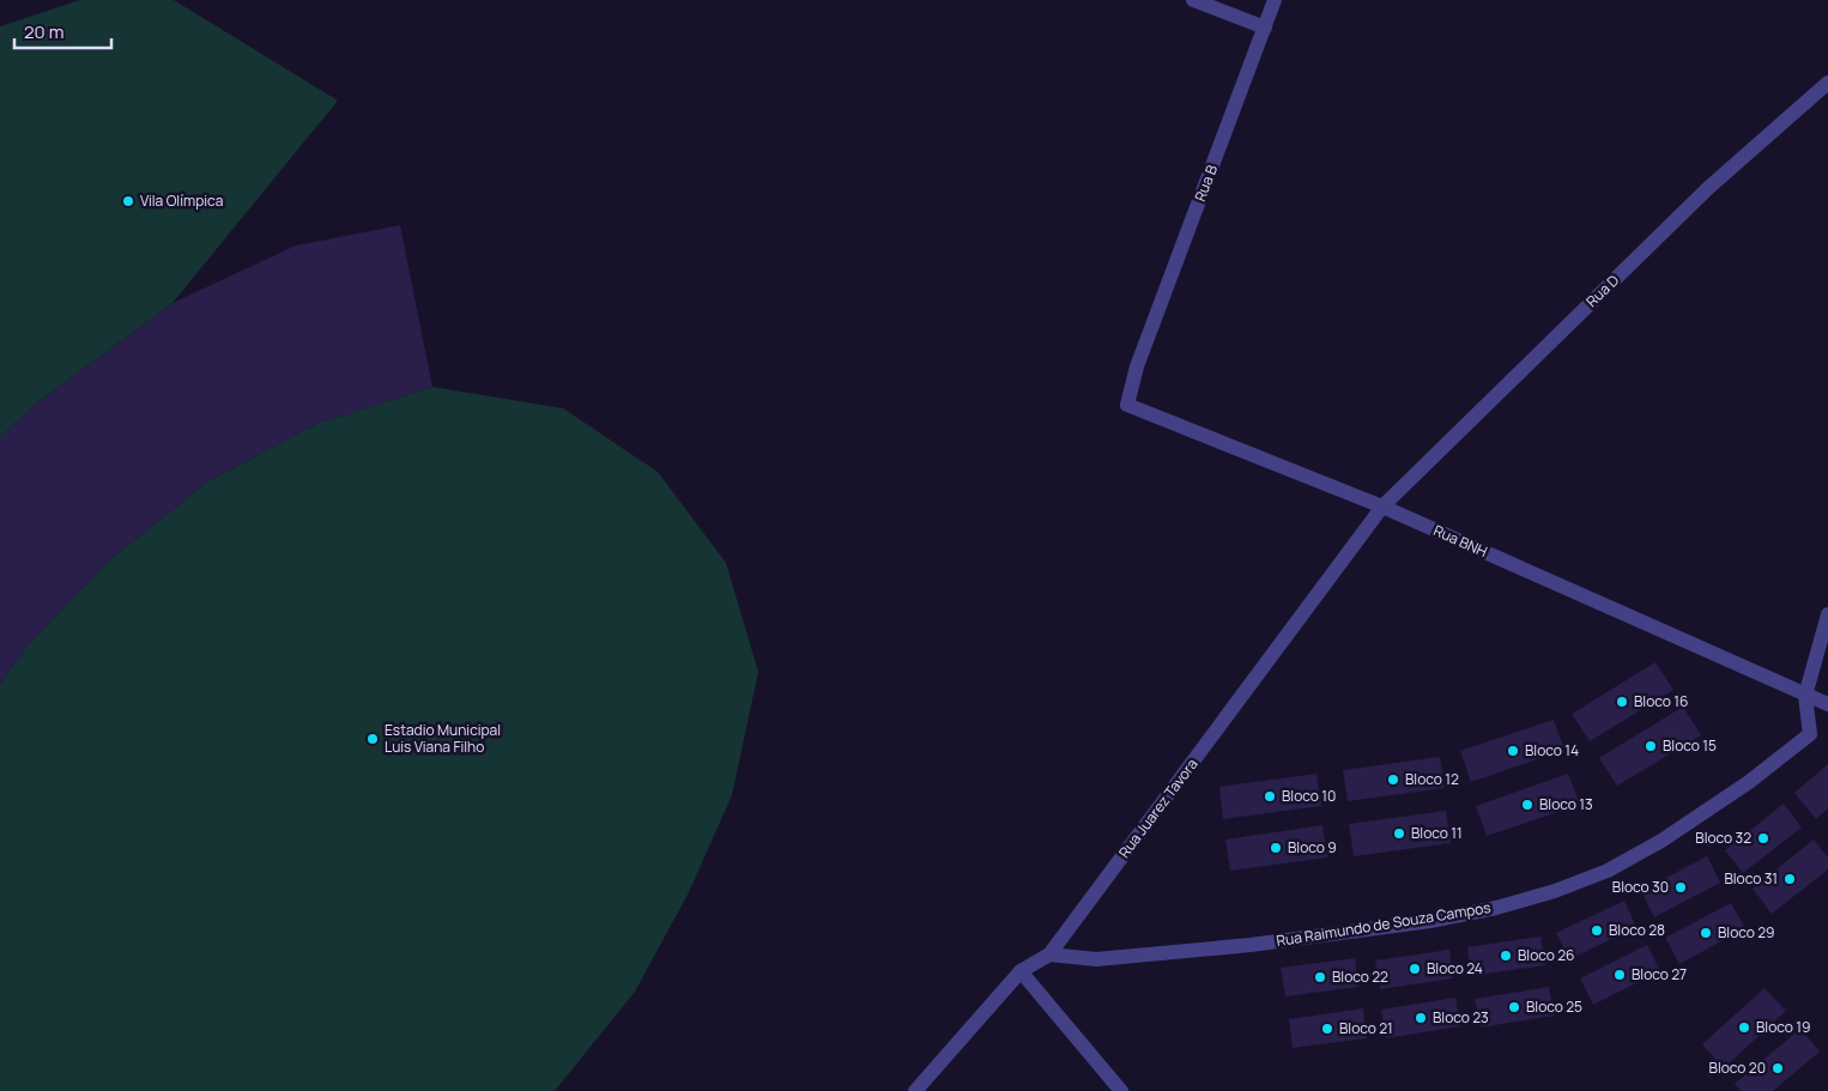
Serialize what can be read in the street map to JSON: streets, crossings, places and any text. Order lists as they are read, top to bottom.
{
  "streets": {
    "street": [
      "Rua B",
      "Rua D",
      "Rua BNH",
      "Rua Juarez Tavora",
      "Rua Raimundo de Souza Campos"
    ]
  },
  "crossings": [
    ["Rua B", "Rua BNH"],
    ["Rua D", "Rua BNH"],
    ["Rua D", "Rua Juarez Tavora"],
    ["Rua BNH", "Rua Juarez Tavora"],
    ["Rua BNH", "Rua Raimundo de Souza Campos"],
    ["Rua Juarez Tavora", "Rua Raimundo de Souza Campos"]
  ],
  "places": [
    "Vila Olímpica",
    "Bloco 16",
    "Estadio Municipal Luis Viana Filho",
    "Bloco 15",
    "Bloco 14",
    "Bloco 12",
    "Bloco 10",
    "Bloco 13",
    "Bloco 11",
    "Bloco 32",
    "Bloco 9",
    "Bloco 31",
    "Bloco 30",
    "Bloco 28",
    "Bloco 29",
    "Bloco 26",
    "Bloco 24",
    "Bloco 27",
    "Bloco 22",
    "Bloco 25",
    "Bloco 23",
    "Bloco 19",
    "Bloco 21",
    "Bloco 20"
  ],
  "scale_bar": "20 m"
}
